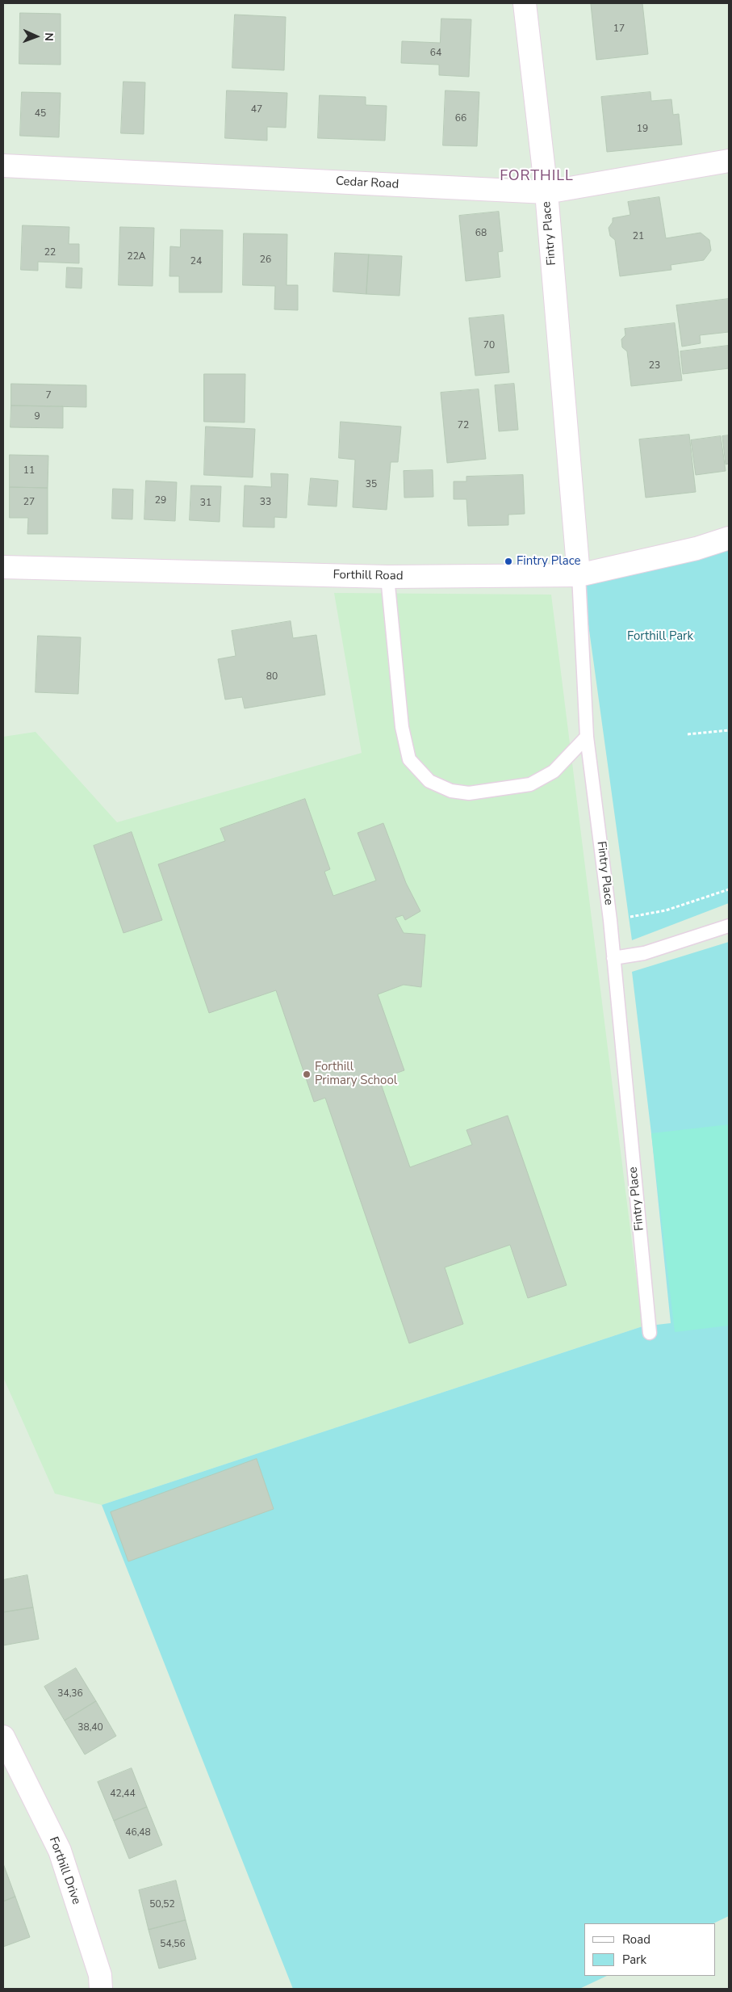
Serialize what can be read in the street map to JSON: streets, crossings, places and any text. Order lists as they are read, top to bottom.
{
  "streets": {
    "street": [
      "Cedar Road",
      "Fintry Place",
      "Forthill Road",
      "Forthill Drive"
    ]
  },
  "crossings": [
    ["Cedar Road", "Fintry Place"],
    ["Fintry Place", "Forthill Road"]
  ],
  "districts": ["FORTHILL"],
  "parks": ["Forthill Park"],
  "places": ["Fintry Place", "Forthill Primary School"],
  "house_numbers": [
    "17",
    "64",
    "47",
    "45",
    "66",
    "19",
    "68",
    "21",
    "22",
    "22A",
    "26",
    "24",
    "70",
    "23",
    "7",
    "9",
    "72",
    "11",
    "35",
    "29",
    "27",
    "33",
    "31",
    "80",
    "34,36",
    "38,40",
    "42,44",
    "46,48",
    "50,52",
    "54,56"
  ],
  "legend": ["Road", "Park"],
  "north": "right"
}
